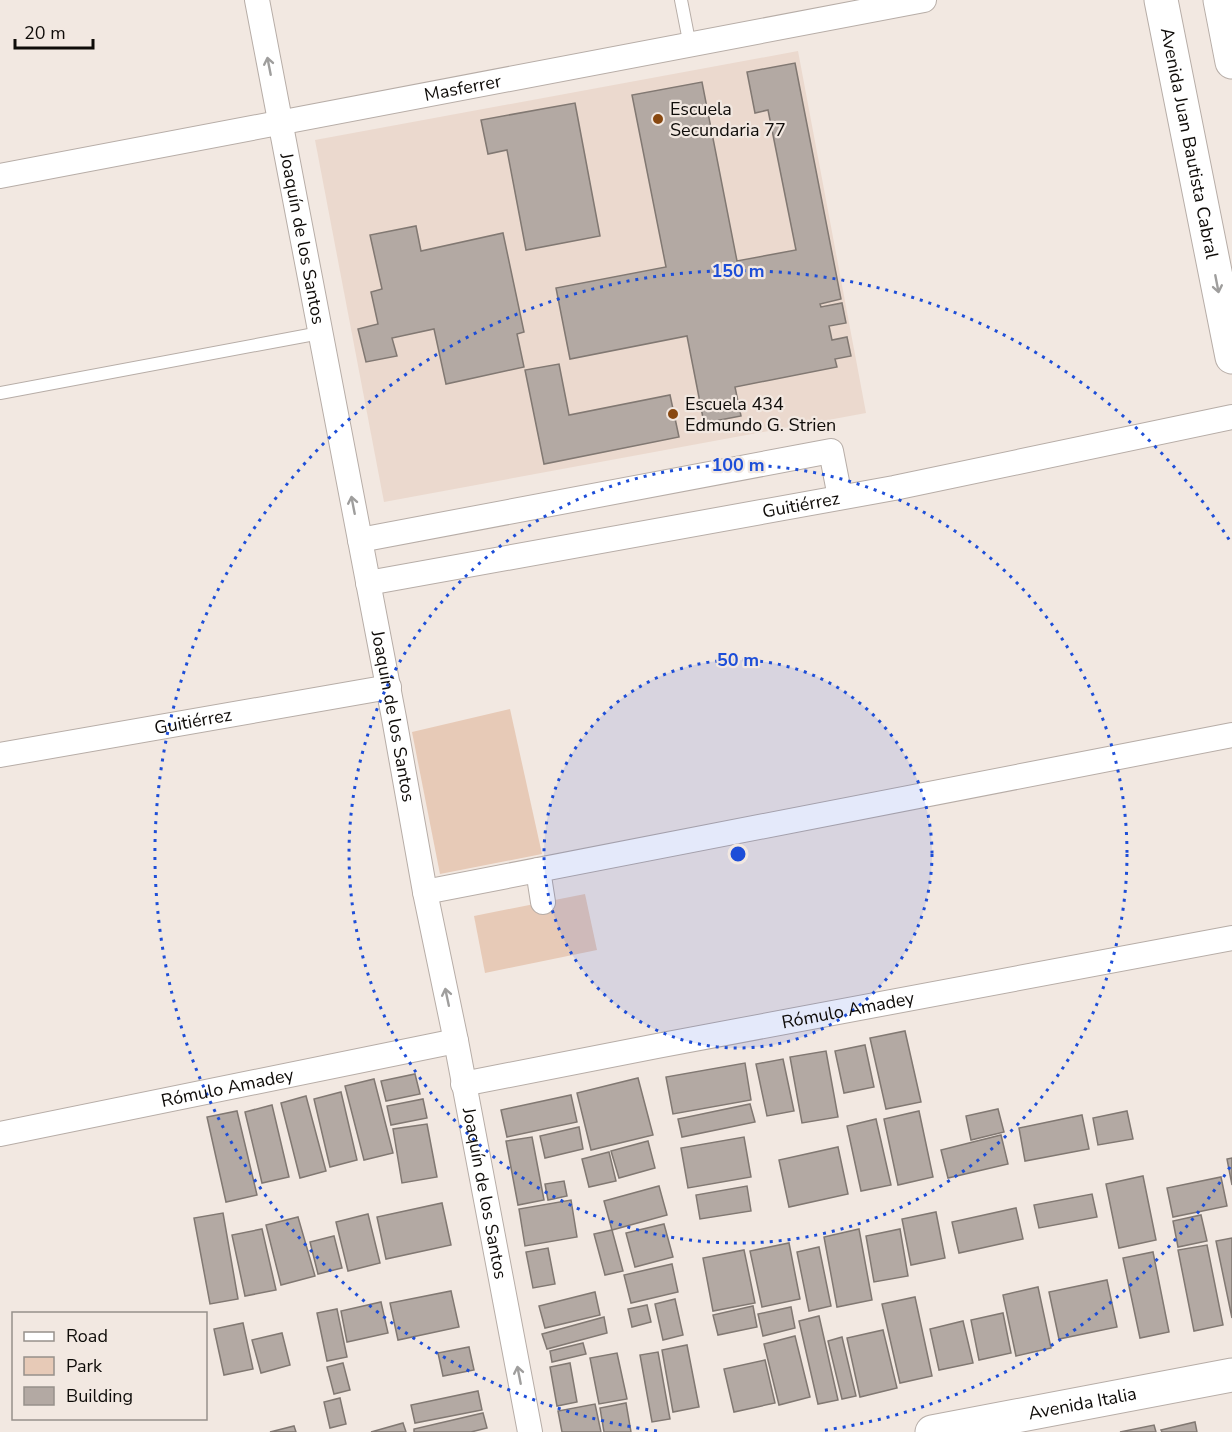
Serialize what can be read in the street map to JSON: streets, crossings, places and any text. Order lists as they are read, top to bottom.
{
  "streets": {
    "main road": ["Avenida Juan Bautista Cabral", "Avenida Italia"],
    "street": [
      "Masferrer",
      "Joaquín de los Santos",
      "Guitiérrez",
      "Rómulo Amadey"
    ]
  },
  "crossings": [
    ["Masferrer", "Joaquín de los Santos"],
    ["Joaquín de los Santos", "Guitiérrez"],
    ["Joaquín de los Santos", "Rómulo Amadey"]
  ],
  "one_way": ["Avenida Juan Bautista Cabral", "Joaquín de los Santos"],
  "places": ["Escuela Secundaria 77", "Escuela 434 Edmundo G. Strien"],
  "legend": ["Road", "Park", "Building"],
  "scale_bar": "20 m",
  "rings": ["150 m", "100 m", "50 m"]
}
